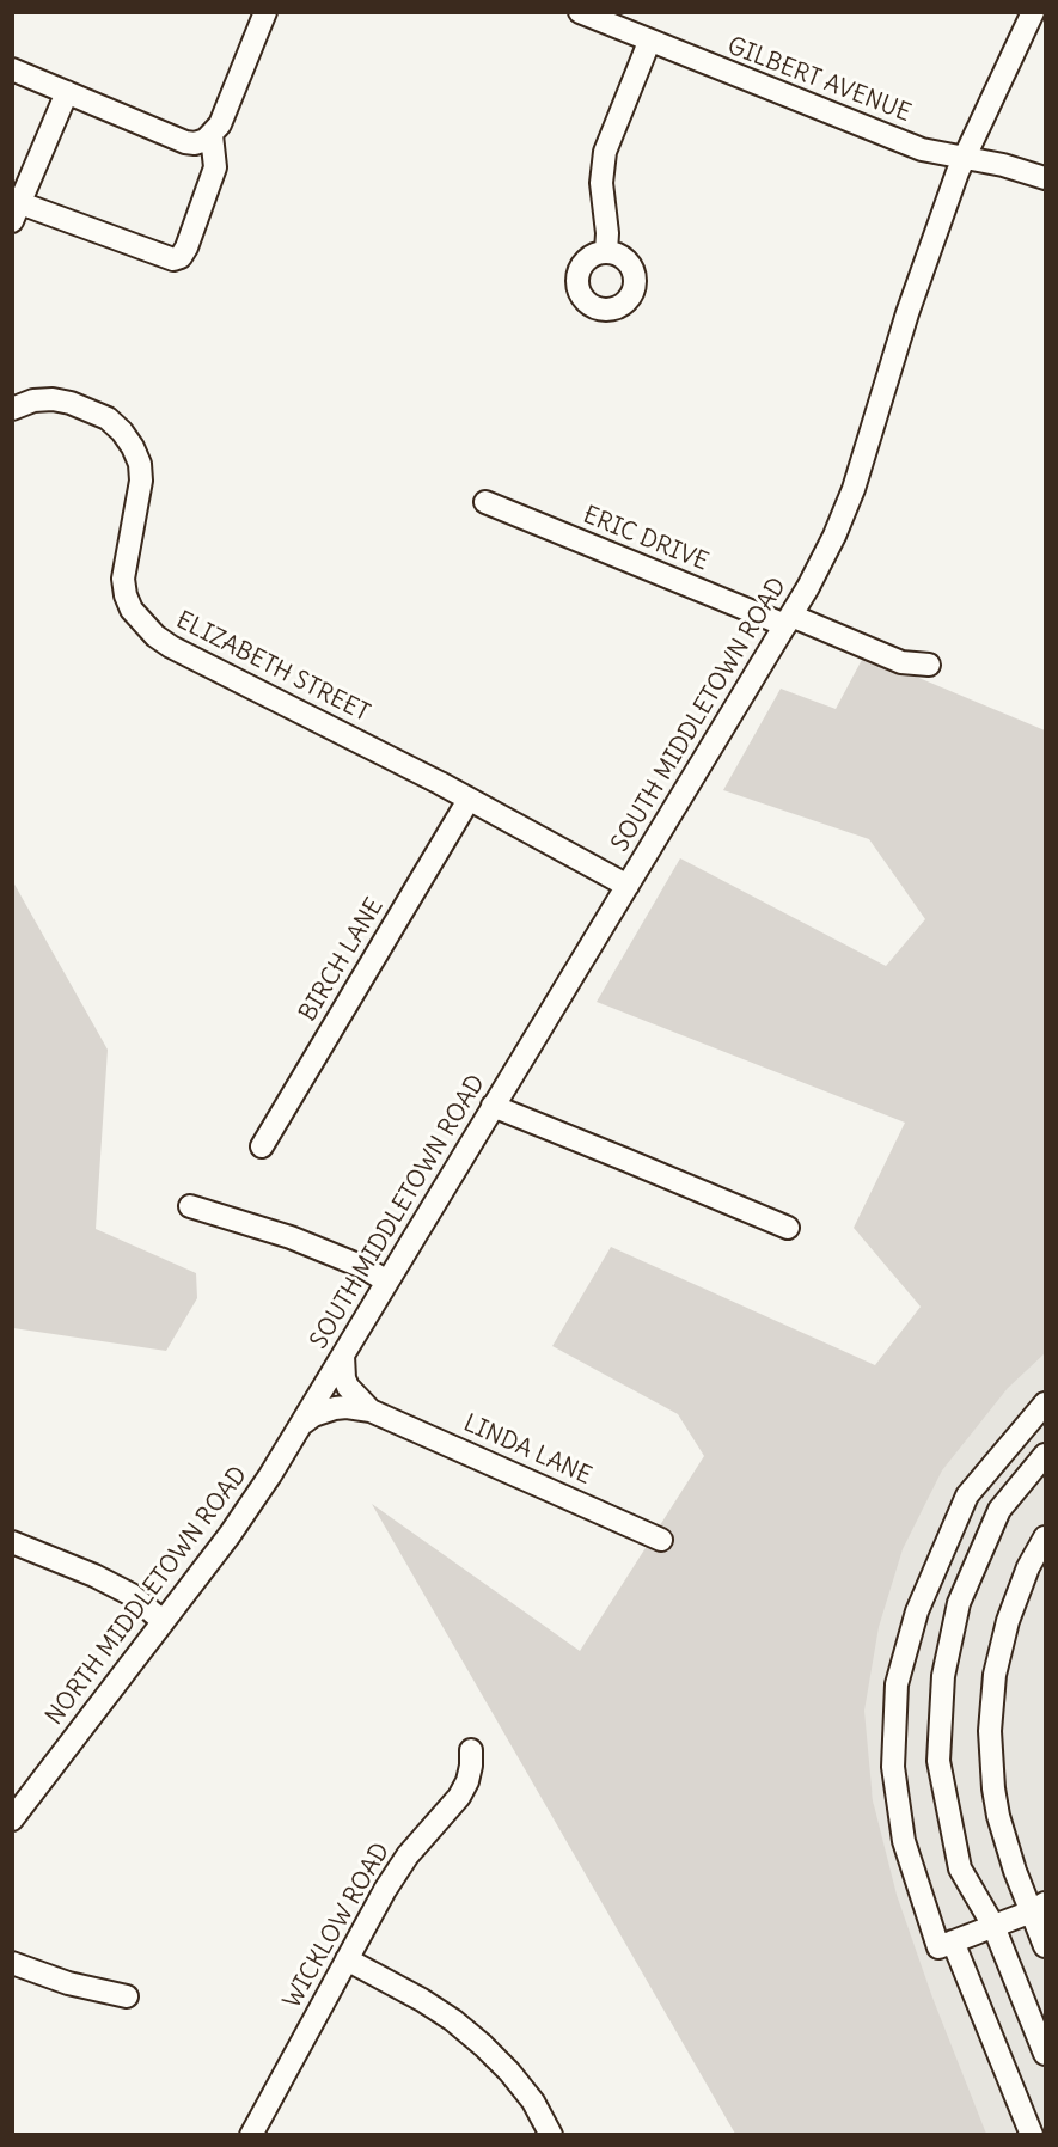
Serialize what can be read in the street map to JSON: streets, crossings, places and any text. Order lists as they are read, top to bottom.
{
  "streets": {
    "street": [
      "GILBERT AVENUE",
      "ERIC DRIVE",
      "ELIZABETH STREET",
      "SOUTH MIDDLETOWN ROAD",
      "BIRCH LANE",
      "LINDA LANE",
      "NORTH MIDDLETOWN ROAD",
      "WICKLOW ROAD"
    ]
  },
  "crossings": [
    ["GILBERT AVENUE", "SOUTH MIDDLETOWN ROAD"],
    ["ERIC DRIVE", "SOUTH MIDDLETOWN ROAD"],
    ["ELIZABETH STREET", "SOUTH MIDDLETOWN ROAD"],
    ["ELIZABETH STREET", "BIRCH LANE"],
    ["SOUTH MIDDLETOWN ROAD", "LINDA LANE"],
    ["SOUTH MIDDLETOWN ROAD", "NORTH MIDDLETOWN ROAD"],
    ["LINDA LANE", "NORTH MIDDLETOWN ROAD"]
  ]
}
